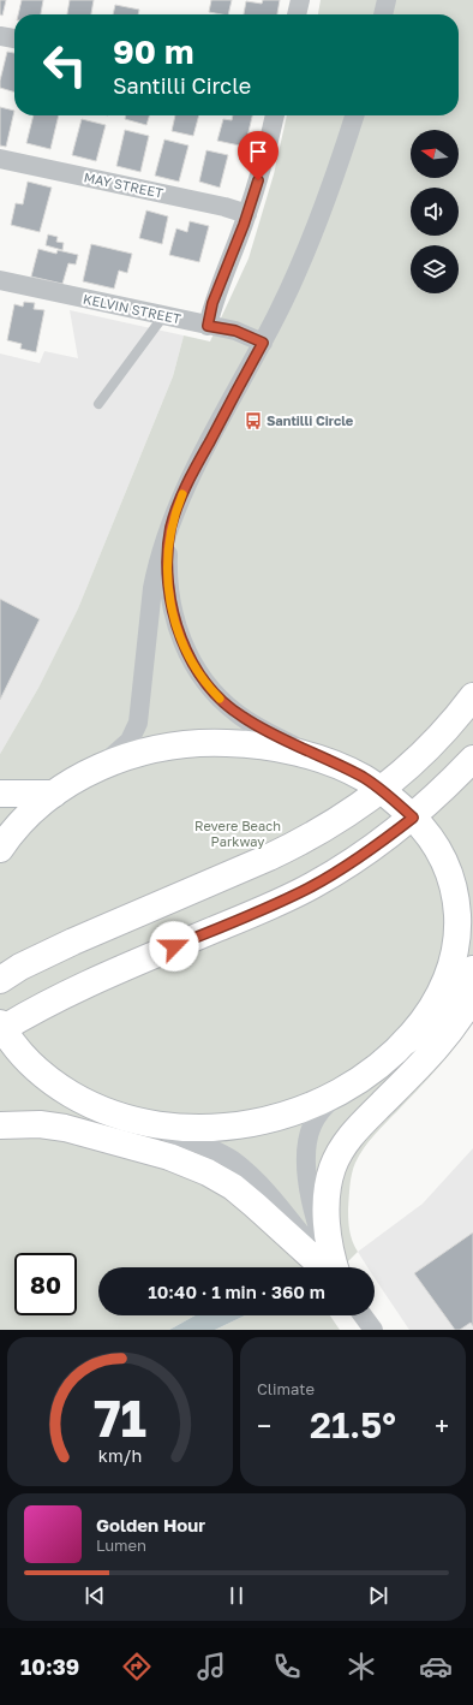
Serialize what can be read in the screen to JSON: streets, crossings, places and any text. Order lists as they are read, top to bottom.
{
  "streets": {
    "street": ["MAY STREET", "KELVIN STREET"]
  },
  "parks": ["Revere Beach Parkway"],
  "places": {
    "bus stop": ["Santilli Circle"]
  },
  "north": "left",
  "page": {
    "turn": ["90 m", "Santilli Circle"],
    "limit": "80",
    "trip": "10:40 · 1 min · 360 m",
    "tile": "Climate",
    "heat": ["−", "21.5°", "+"],
    "song": ["Golden Hour", "Lumen"],
    "tabs": "10:39",
    "gauge": ["71", "km/h"]
  }
}
